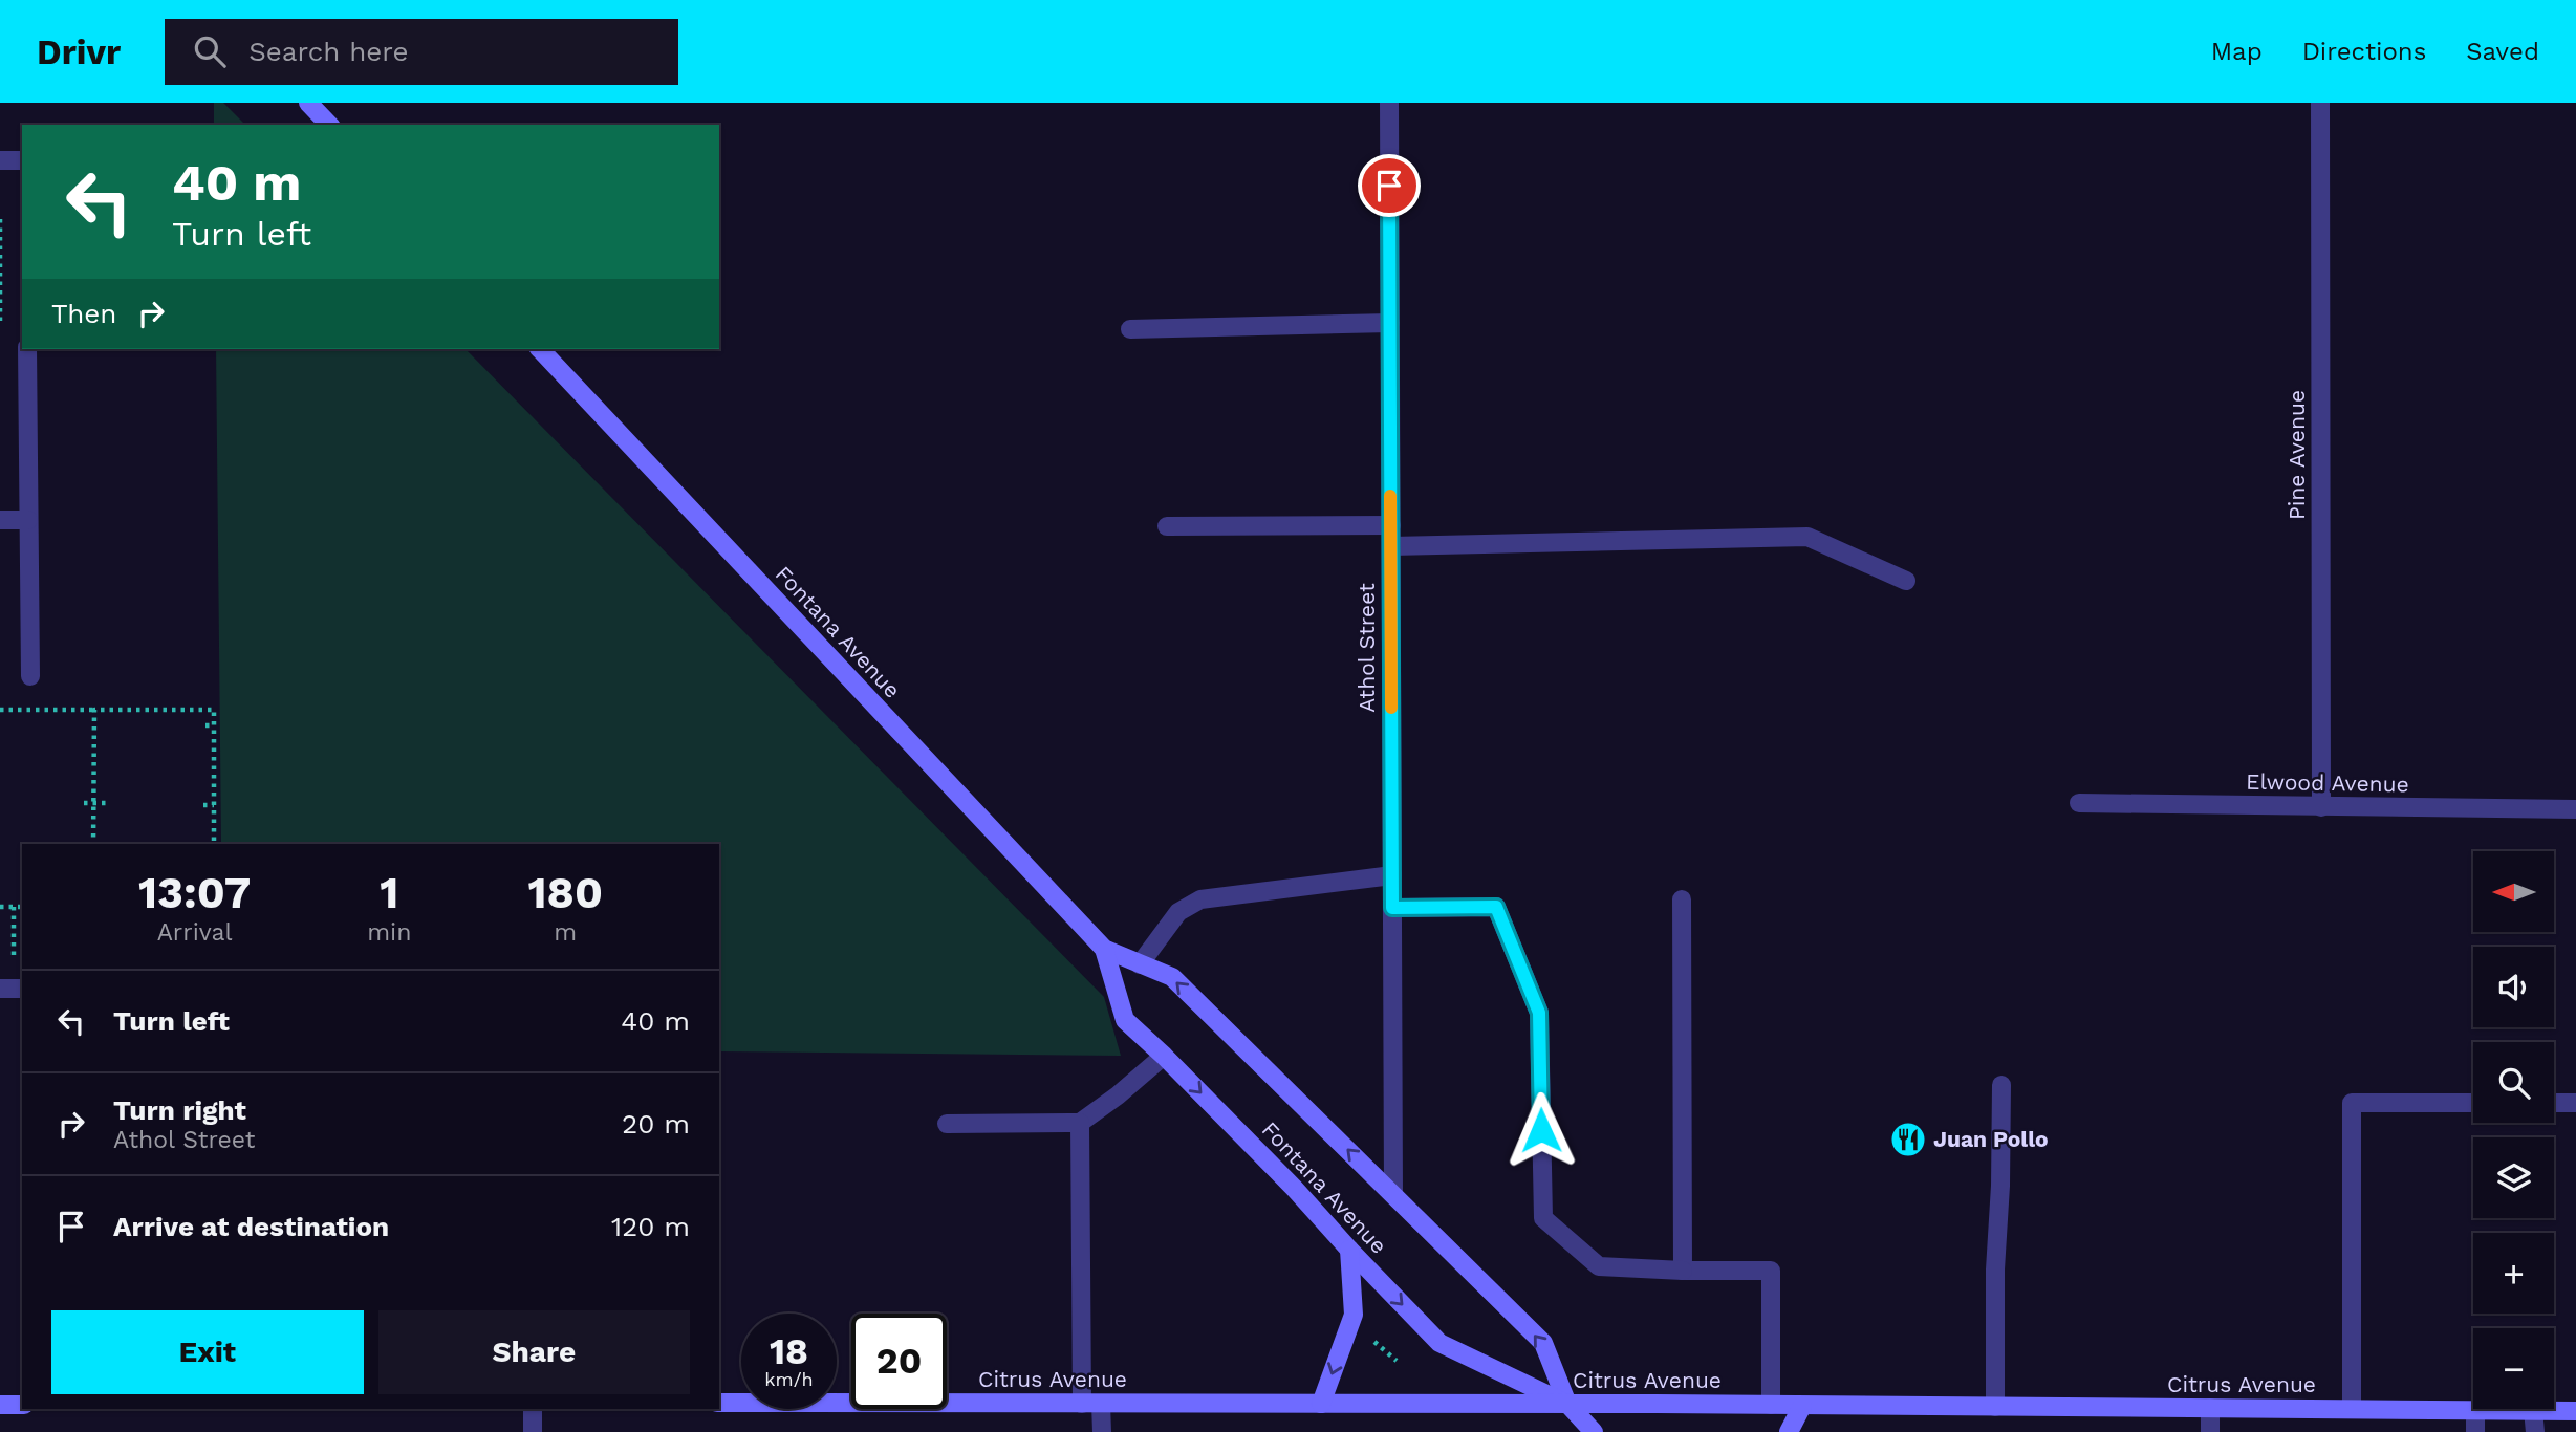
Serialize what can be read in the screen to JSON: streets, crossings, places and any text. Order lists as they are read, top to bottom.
{
  "streets": {
    "main road": ["Fontana Avenue", "Citrus Avenue"],
    "street": ["Pine Avenue", "Athol Street", "Elwood Avenue"]
  },
  "crossings": [
    ["Pine Avenue", "Elwood Avenue"],
    ["Fontana Avenue", "Athol Street"],
    ["Fontana Avenue", "Citrus Avenue"]
  ],
  "places": {
    "restaurant": ["Juan Pollo"]
  },
  "north": "left",
  "page": {
    "header": "Drivr",
    "search": "Search here",
    "nav": ["Map", "Directions", "Saved"],
    "turn": ["40 m", "Turn left"],
    "then": "Then",
    "eta": [
      "13:07",
      "Arrival",
      "1",
      "min",
      "180",
      "m"
    ],
    "map_buttons": ["+", "−"],
    "list": [
      {
        "name": "Turn left",
        "value": "40 m"
      },
      {
        "name": "Turn right",
        "note": "Athol Street",
        "value": "20 m"
      },
      {
        "name": "Arrive at destination",
        "value": "120 m"
      }
    ],
    "buttons": ["Exit", "Share"],
    "speed": "18 km/h",
    "limit": "20"
  }
}
